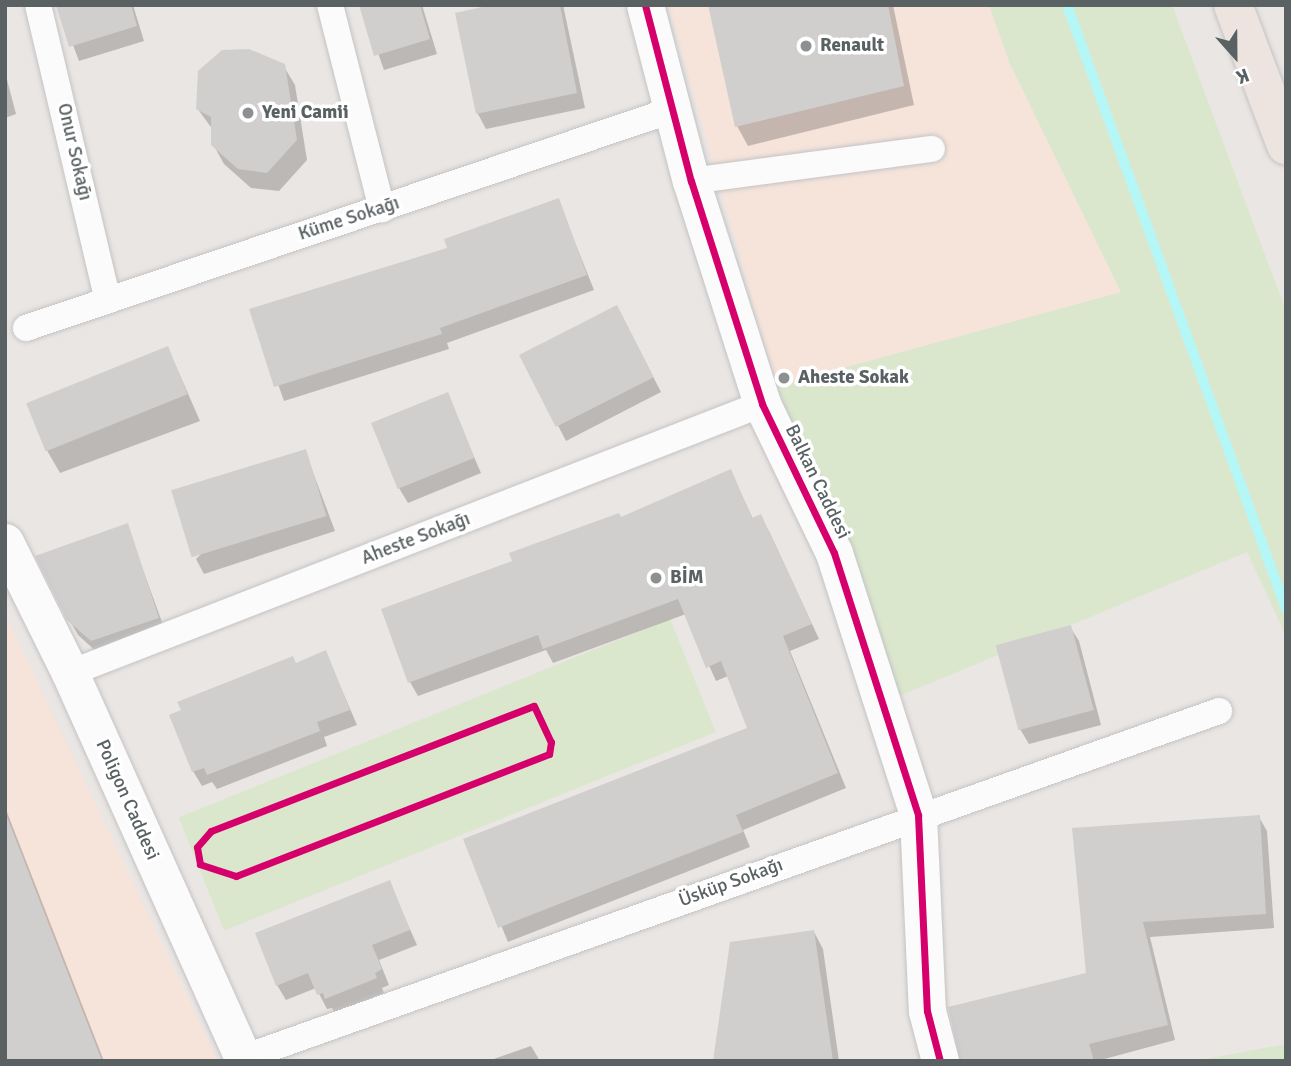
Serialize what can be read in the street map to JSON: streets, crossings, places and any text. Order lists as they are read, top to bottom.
{
  "streets": {
    "street": [
      "Onur Sokağı",
      "Küme Sokağı",
      "Balkan Caddesi",
      "Aheste Sokağı",
      "Poligon Caddesi",
      "Üsküp Sokağı"
    ]
  },
  "crossings": [
    ["Onur Sokağı", "Küme Sokağı"],
    ["Küme Sokağı", "Balkan Caddesi"],
    ["Balkan Caddesi", "Aheste Sokağı"],
    ["Balkan Caddesi", "Üsküp Sokağı"],
    ["Aheste Sokağı", "Poligon Caddesi"],
    ["Poligon Caddesi", "Üsküp Sokağı"]
  ],
  "places": [
    "Renault",
    "Yeni Camii",
    "Aheste Sokak",
    "BİM"
  ],
  "north": "bottom"
}
